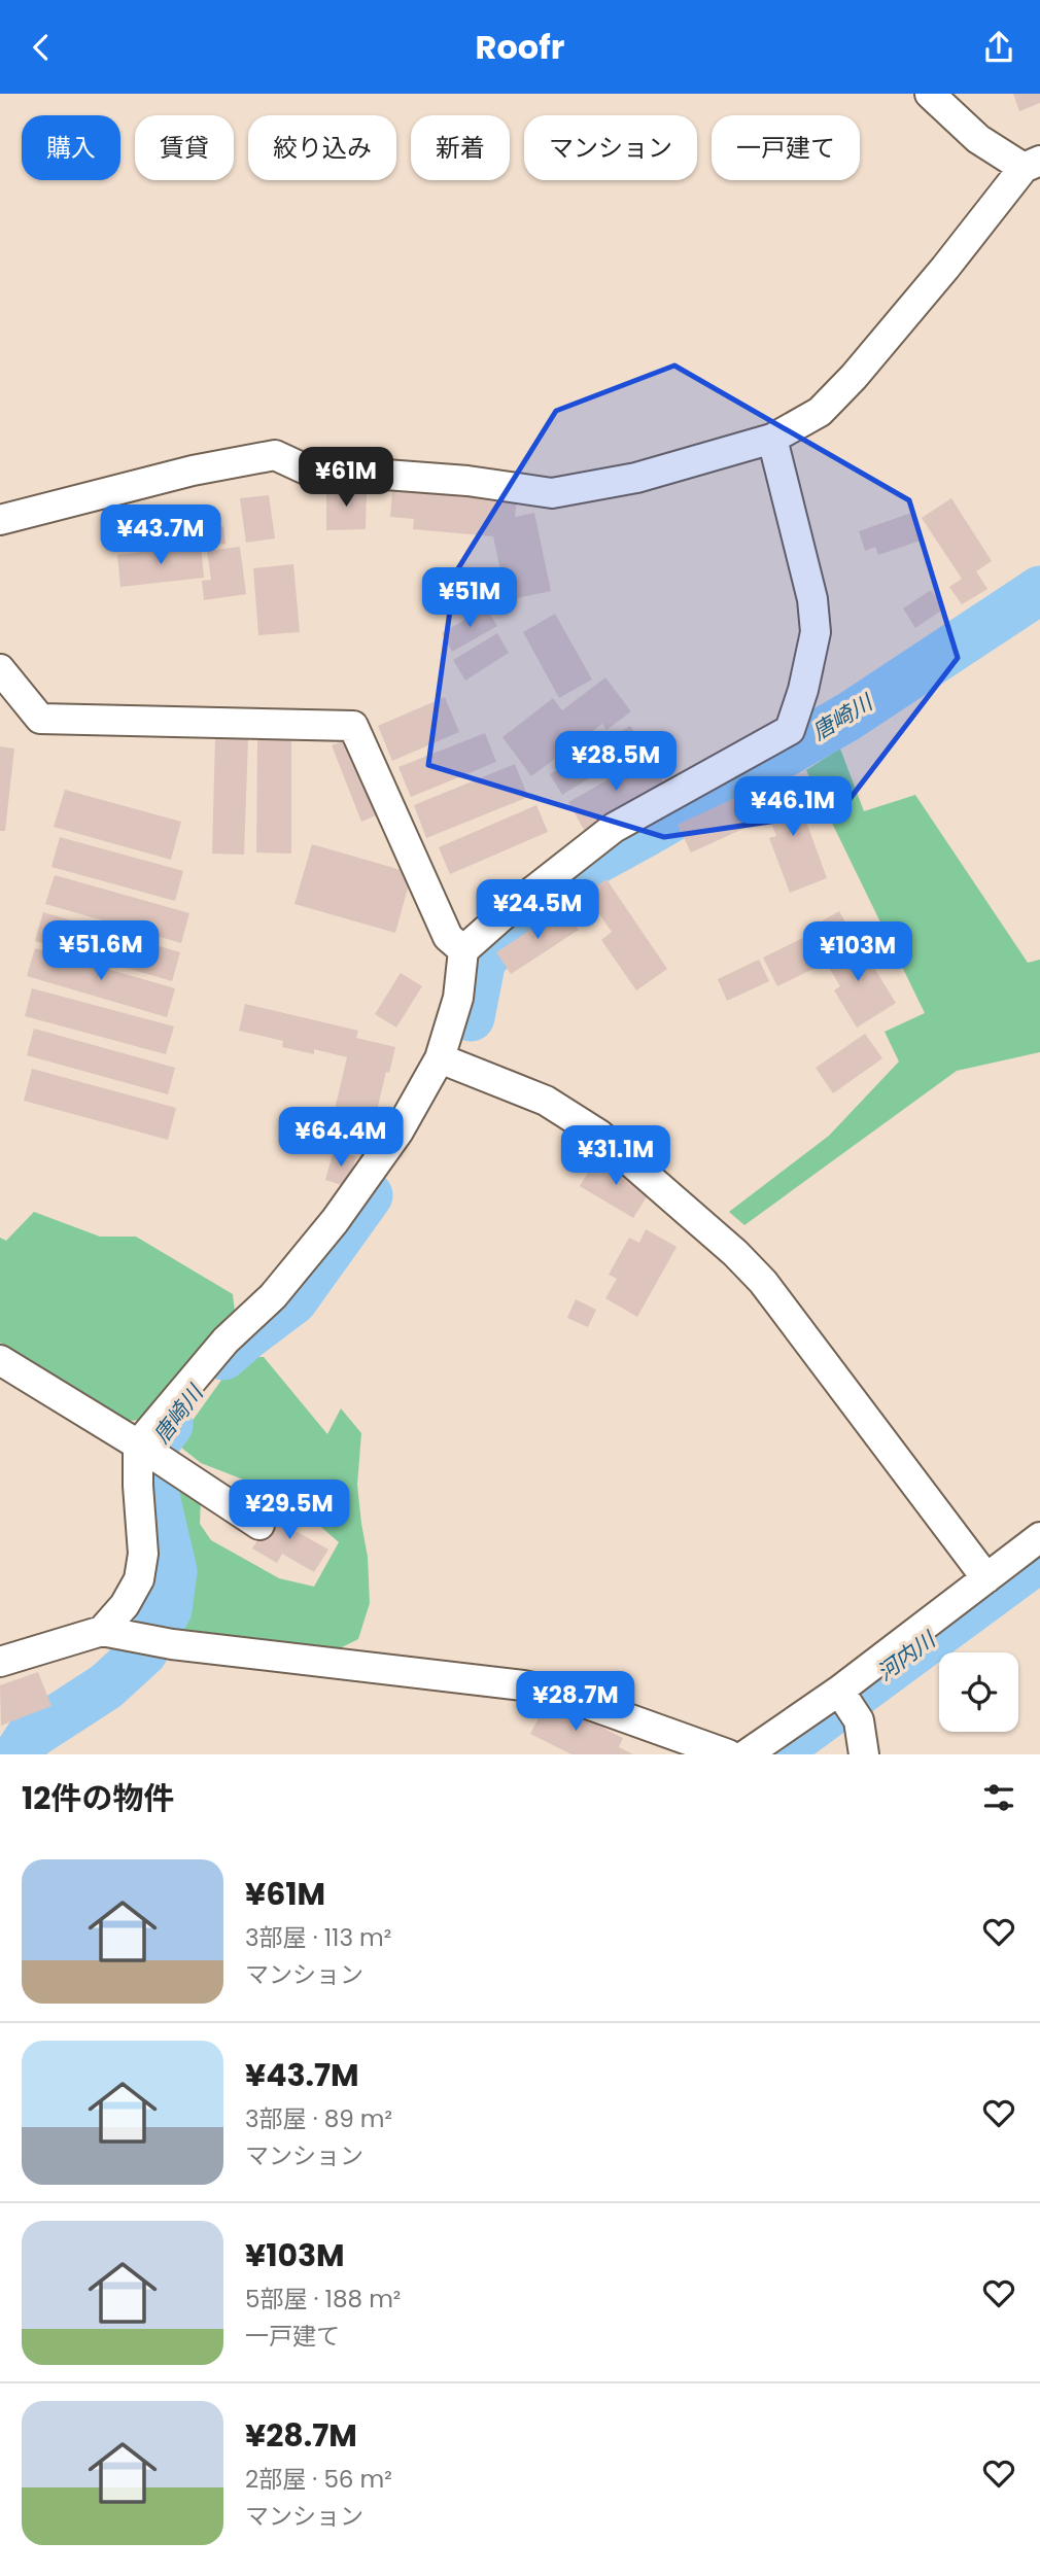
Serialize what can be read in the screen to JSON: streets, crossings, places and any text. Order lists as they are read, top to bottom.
{
  "water": ["唐崎川", "河内川"],
  "page": {
    "header": "Roofr",
    "chip": [
      "購入",
      "賃貸",
      "絞り込み",
      "新着",
      "マンション",
      "一戸建て"
    ],
    "price": [
      "¥61M",
      "¥43.7M",
      "¥51M",
      "¥28.5M",
      "¥46.1M",
      "¥24.5M",
      "¥51.6M",
      "¥103M",
      "¥64.4M",
      "¥31.1M",
      "¥29.5M",
      "¥28.7M"
    ],
    "heading": "12件の物件",
    "list": [
      {
        "name": "¥61M",
        "note": "3部屋 · 113 m² · マンション"
      },
      {
        "name": "¥43.7M",
        "note": "3部屋 · 89 m² · マンション"
      },
      {
        "name": "¥103M",
        "note": "5部屋 · 188 m² · 一戸建て"
      },
      {
        "name": "¥28.7M",
        "note": "2部屋 · 56 m² · マンション"
      }
    ]
  }
}
